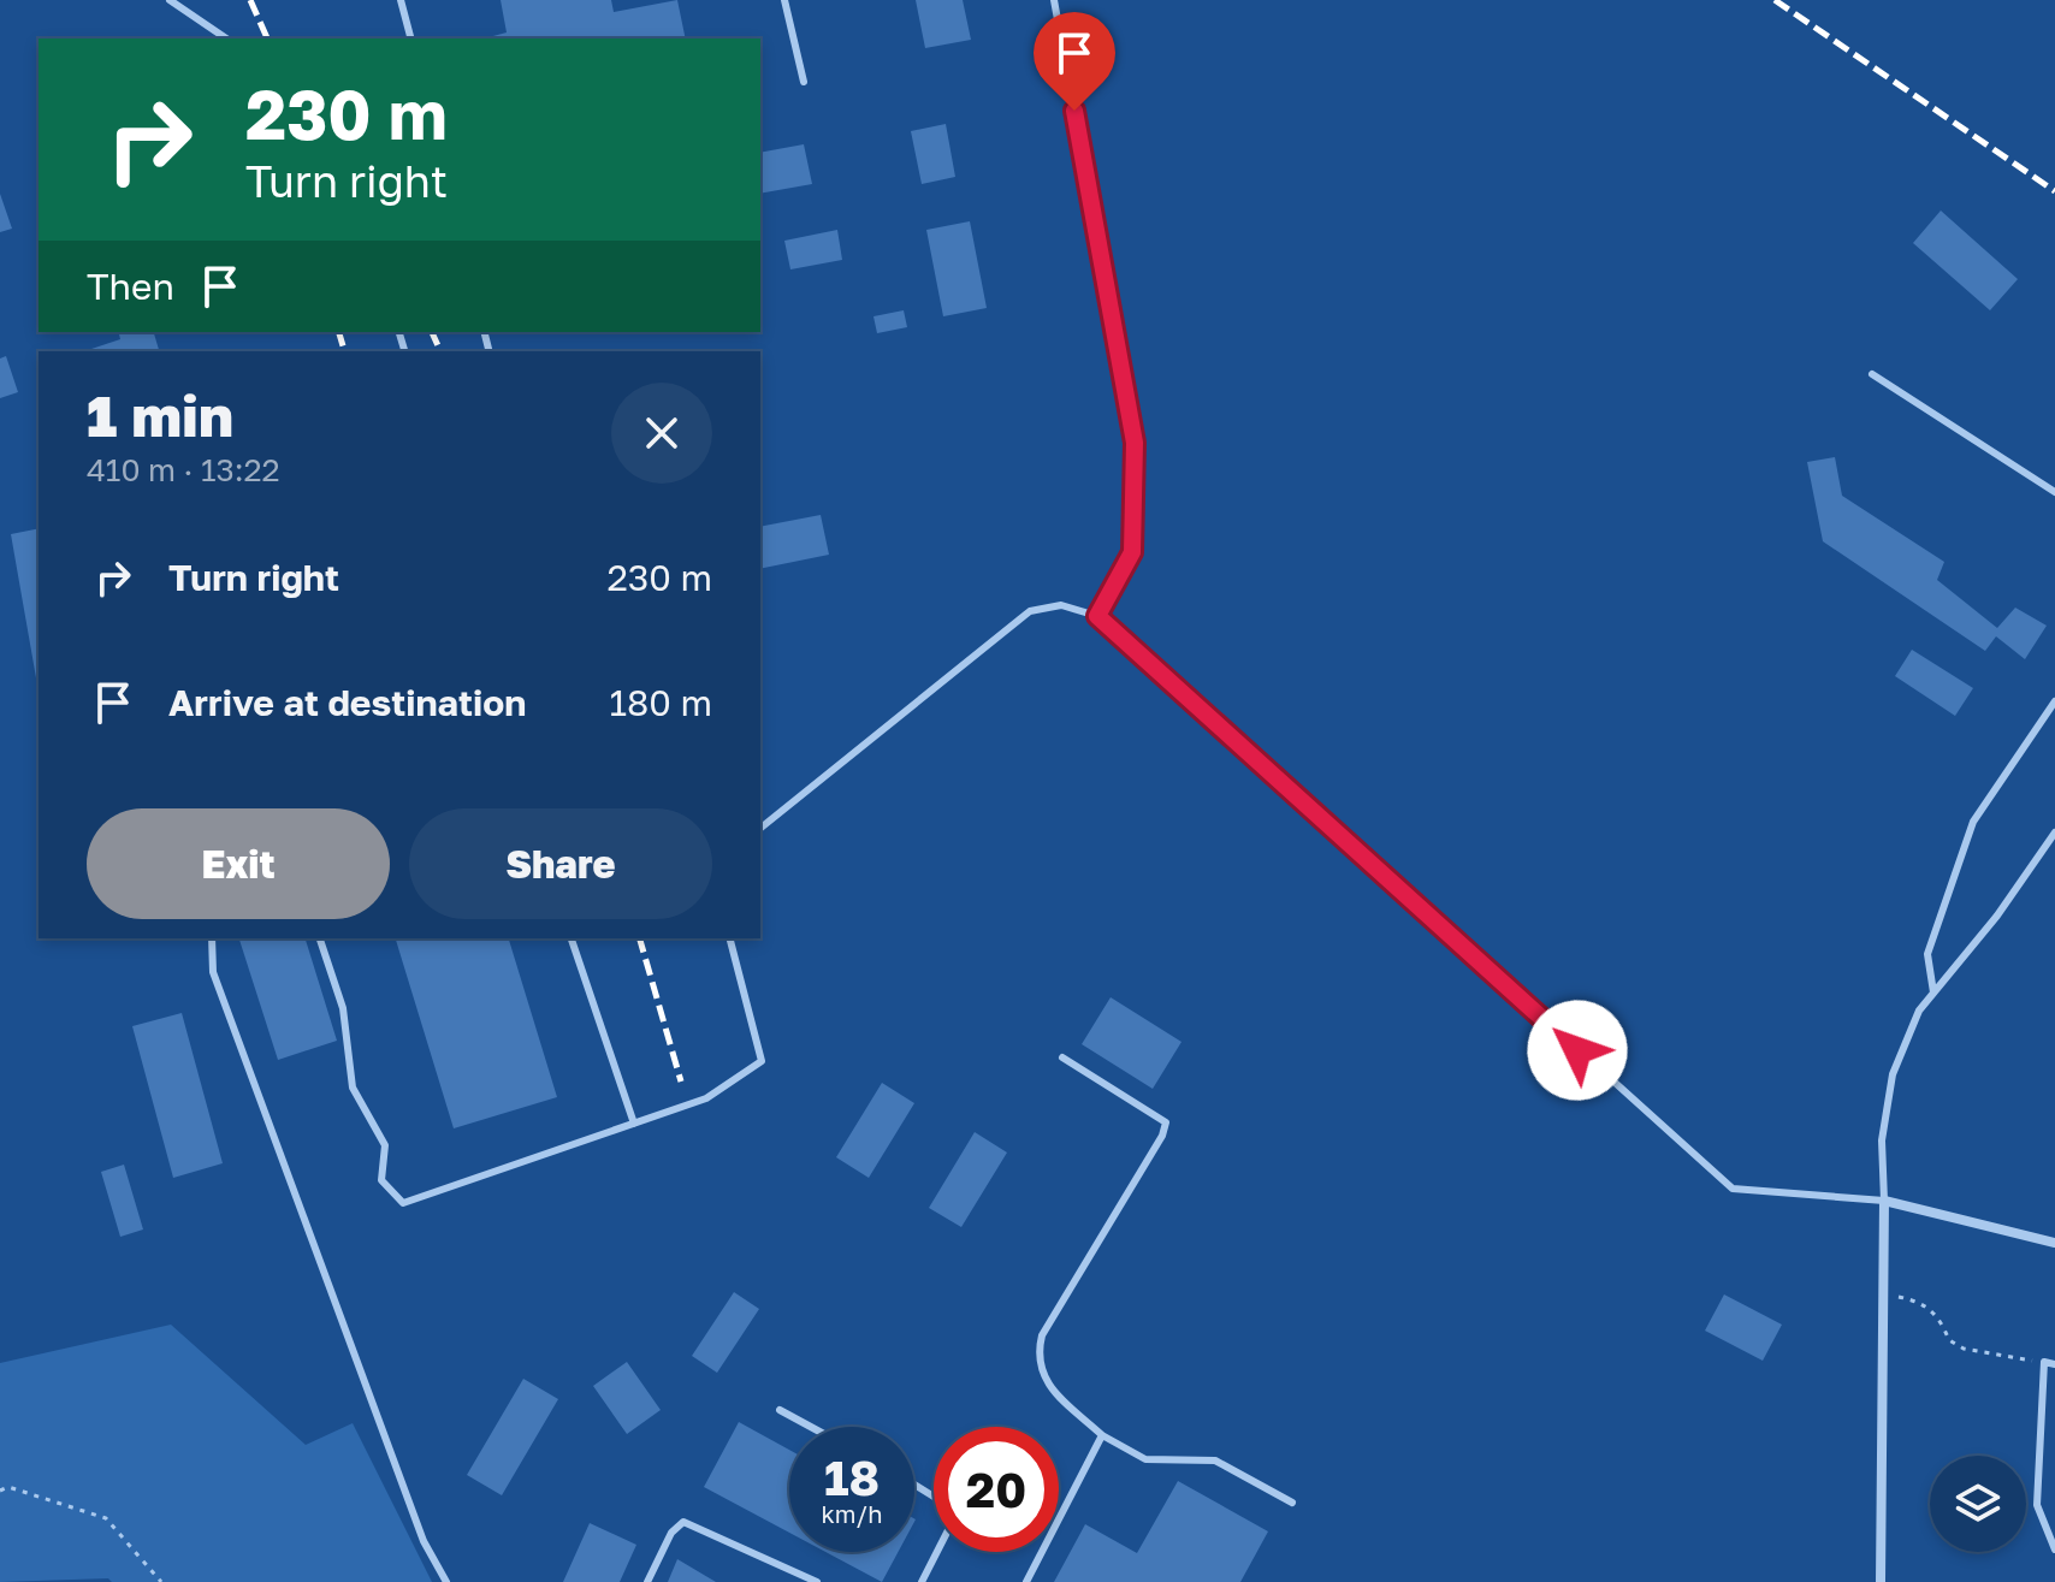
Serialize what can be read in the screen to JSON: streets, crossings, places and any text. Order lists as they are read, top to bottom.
{
  "page": {
    "turn": ["230 m", "Turn right"],
    "then": "Then",
    "heading": ["1 min", "410 m · 13:22"],
    "list": [
      {
        "name": "Turn right",
        "value": "230 m"
      },
      {
        "name": "Arrive at destination",
        "value": "180 m"
      }
    ],
    "buttons": ["Exit", "Share"],
    "speed": "18 km/h",
    "limit": "20"
  }
}
